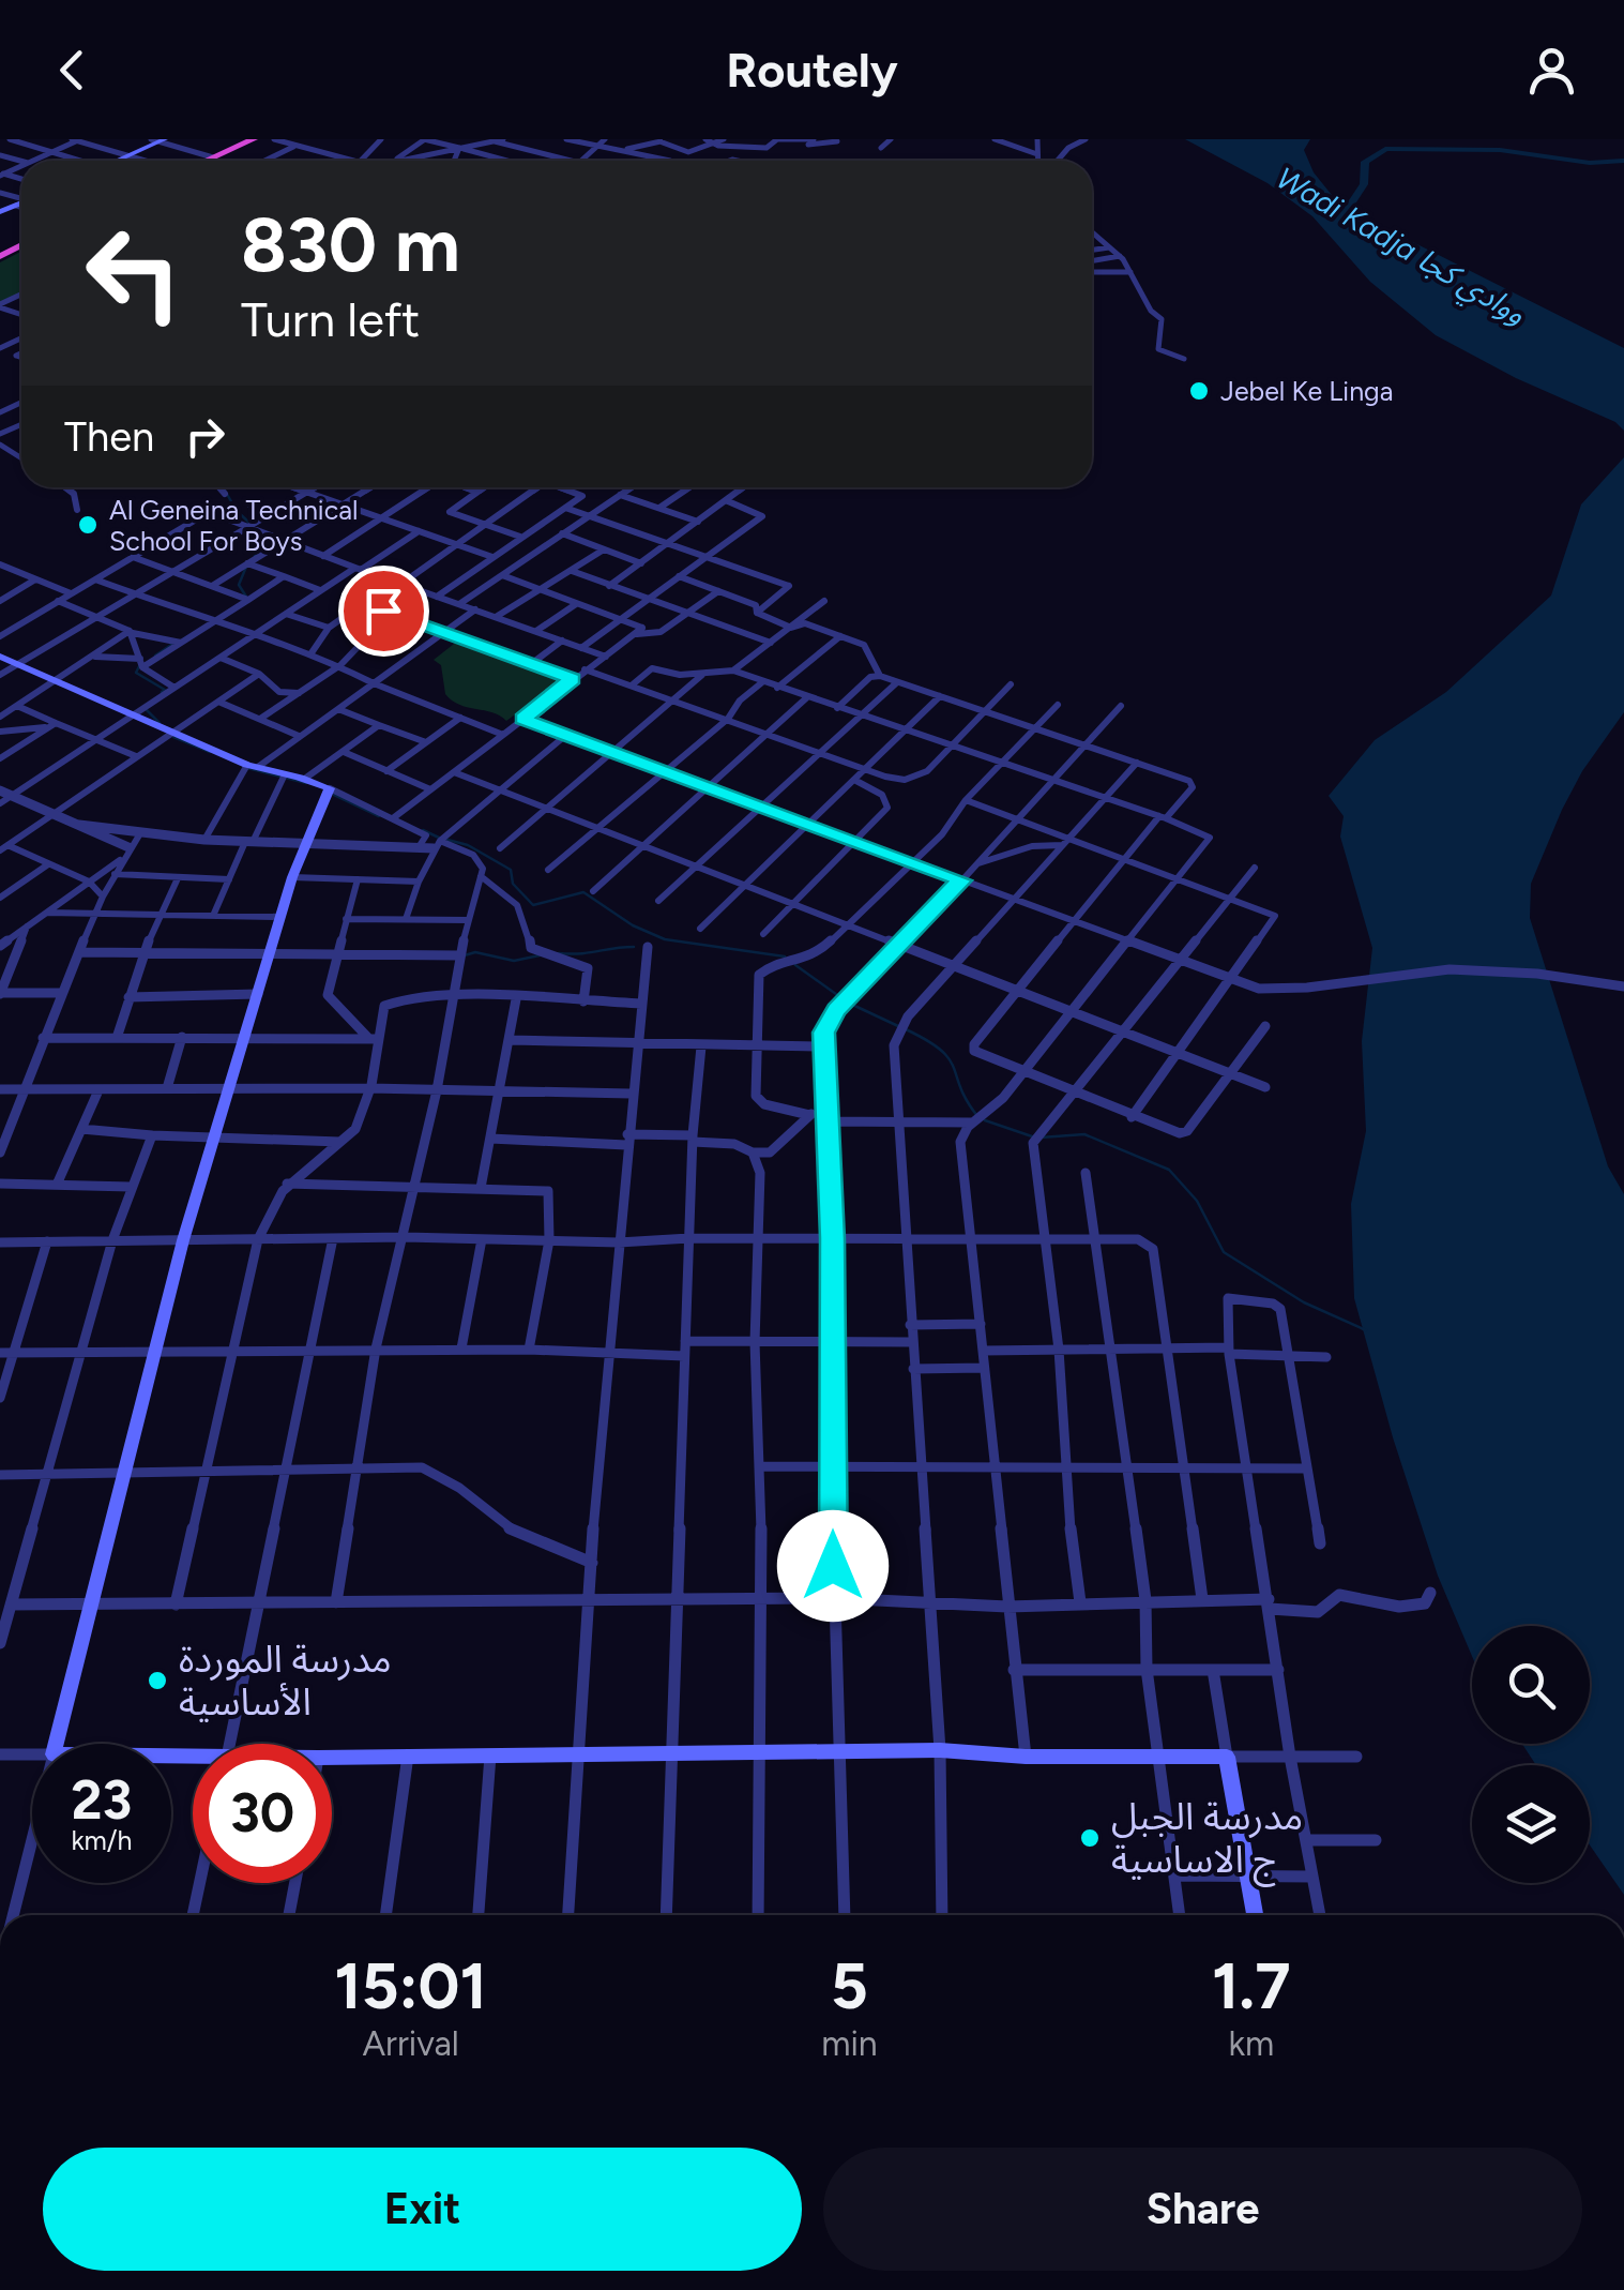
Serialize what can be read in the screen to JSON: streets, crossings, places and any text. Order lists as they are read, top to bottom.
{
  "water": ["Wadi Kadja ووادي كجا"],
  "places": [
    "Jebel Ke Linga",
    "Al Geneina Technical School For Boys",
    "مدرسة الموردة الأساسية",
    "مدرسة الجبل ج الاساسية"
  ],
  "page": {
    "header": "Routely",
    "turn": ["830 m", "Turn left"],
    "then": "Then",
    "speed": "23 km/h",
    "limit": "30",
    "eta": [
      "15:01",
      "Arrival",
      "5",
      "min",
      "1.7",
      "km"
    ],
    "buttons": ["Exit", "Share"]
  }
}
